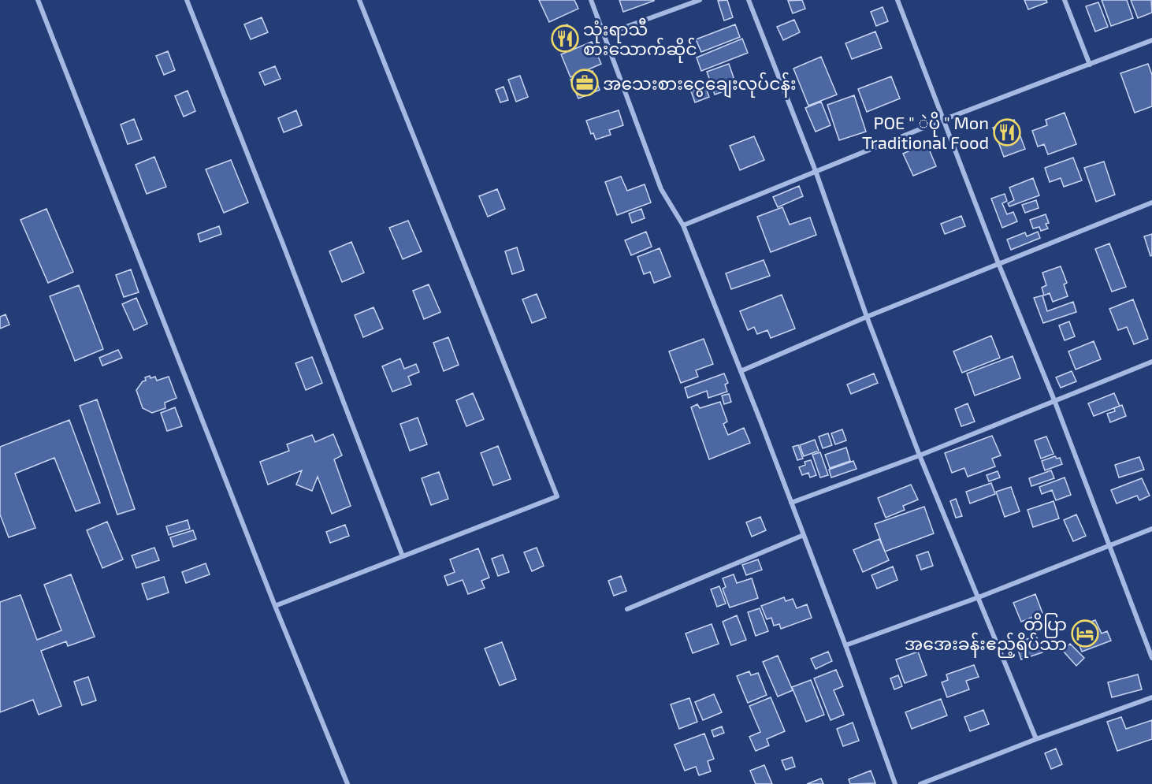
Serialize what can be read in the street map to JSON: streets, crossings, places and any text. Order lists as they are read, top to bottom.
{
  "places": {
    "restaurant": ["သုံးရာသီ စားသောက်ဆိုင်", "POE \" ဲပို \" Mon Traditional Food"],
    "office": ["အသေးစားငွေချေးလုပ်ငန်း"],
    "hotel": ["တိပြာ အအေးခန်းဧည့်ရိပ်သာ"]
  }
}
